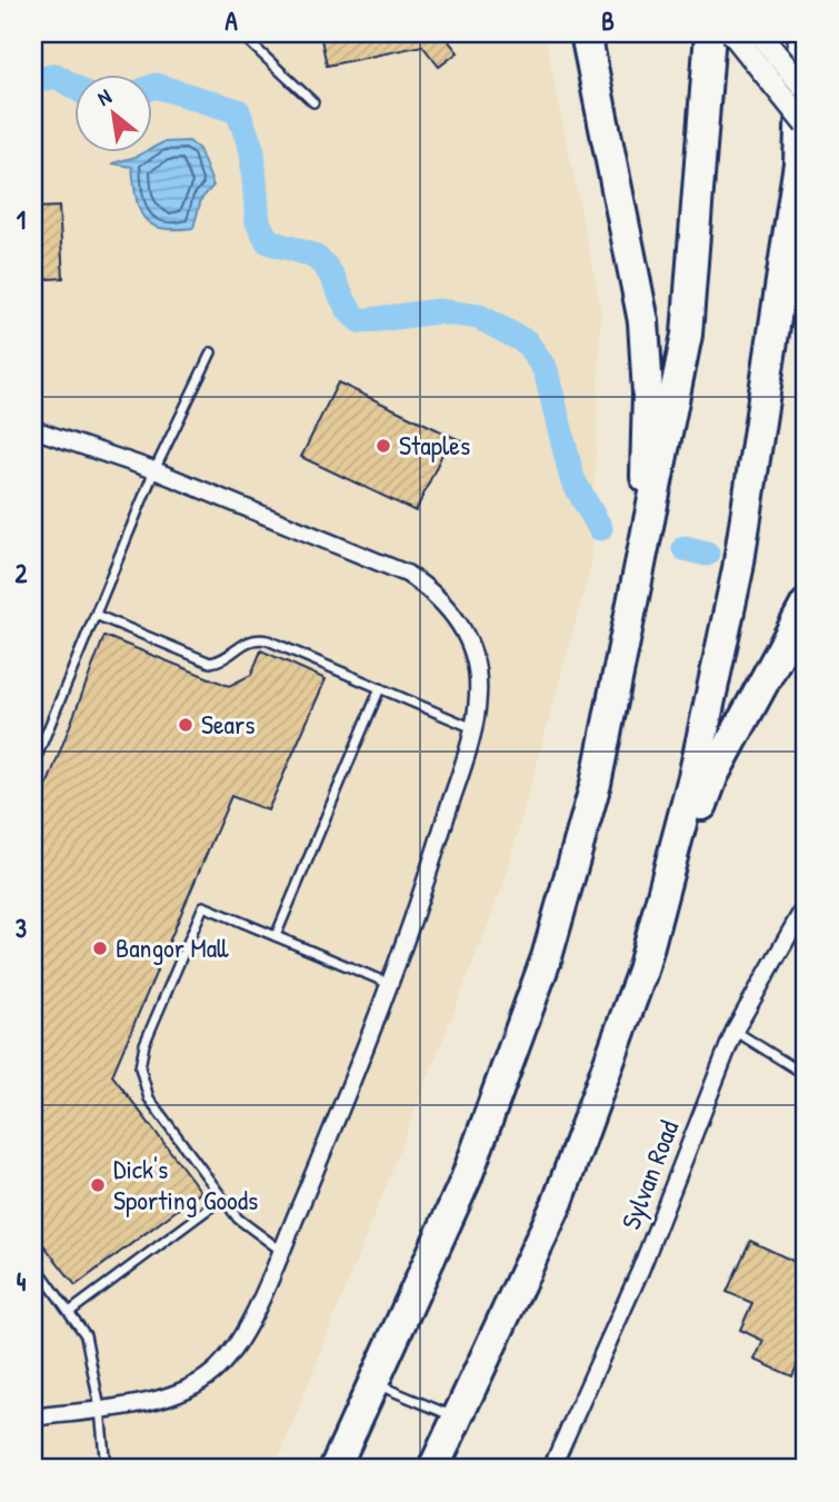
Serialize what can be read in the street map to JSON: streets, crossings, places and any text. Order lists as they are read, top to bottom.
{
  "streets": {
    "street": ["Sylvan Road"]
  },
  "places": [
    "Staples",
    "Sears",
    "Bangor Mall",
    "Dick's Sporting Goods"
  ],
  "north": "top left",
  "grid": {
    "columns": ["A", "B"],
    "rows": [
      "1",
      "2",
      "3",
      "4"
    ]
  }
}
